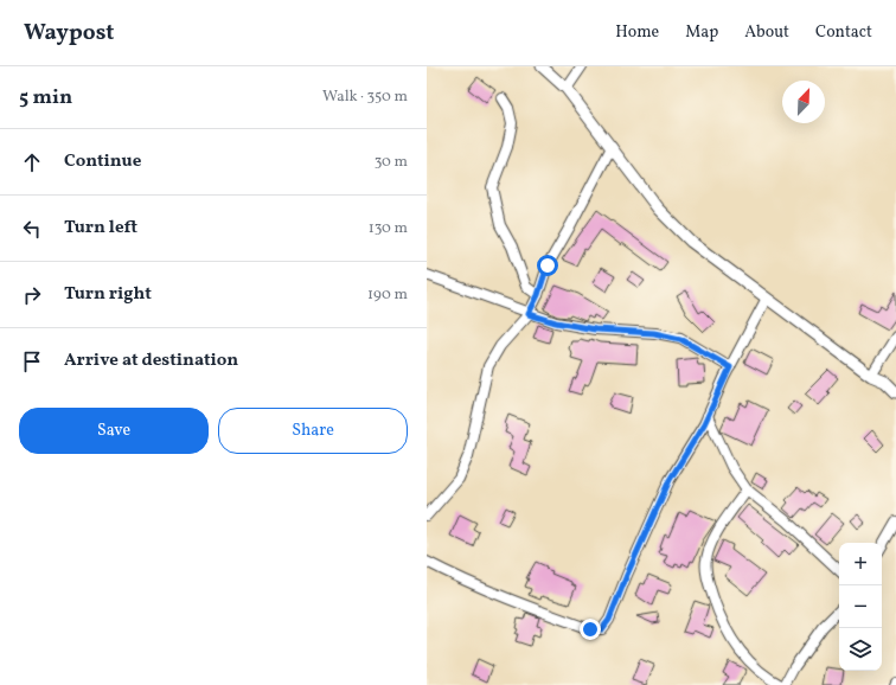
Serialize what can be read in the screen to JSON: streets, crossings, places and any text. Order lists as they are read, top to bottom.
{
  "north": "top right",
  "page": {
    "header": "Waypost",
    "nav": [
      "Home",
      "Map",
      "About",
      "Contact"
    ],
    "heading": ["5 min", "Walk · 350 m"],
    "list": [
      ["Continue", "30 m"],
      ["Turn left", "130 m"],
      ["Turn right", "190 m"],
      "Arrive at destination"
    ],
    "buttons": ["Save", "Share"],
    "map_buttons": ["+", "−"]
  }
}
